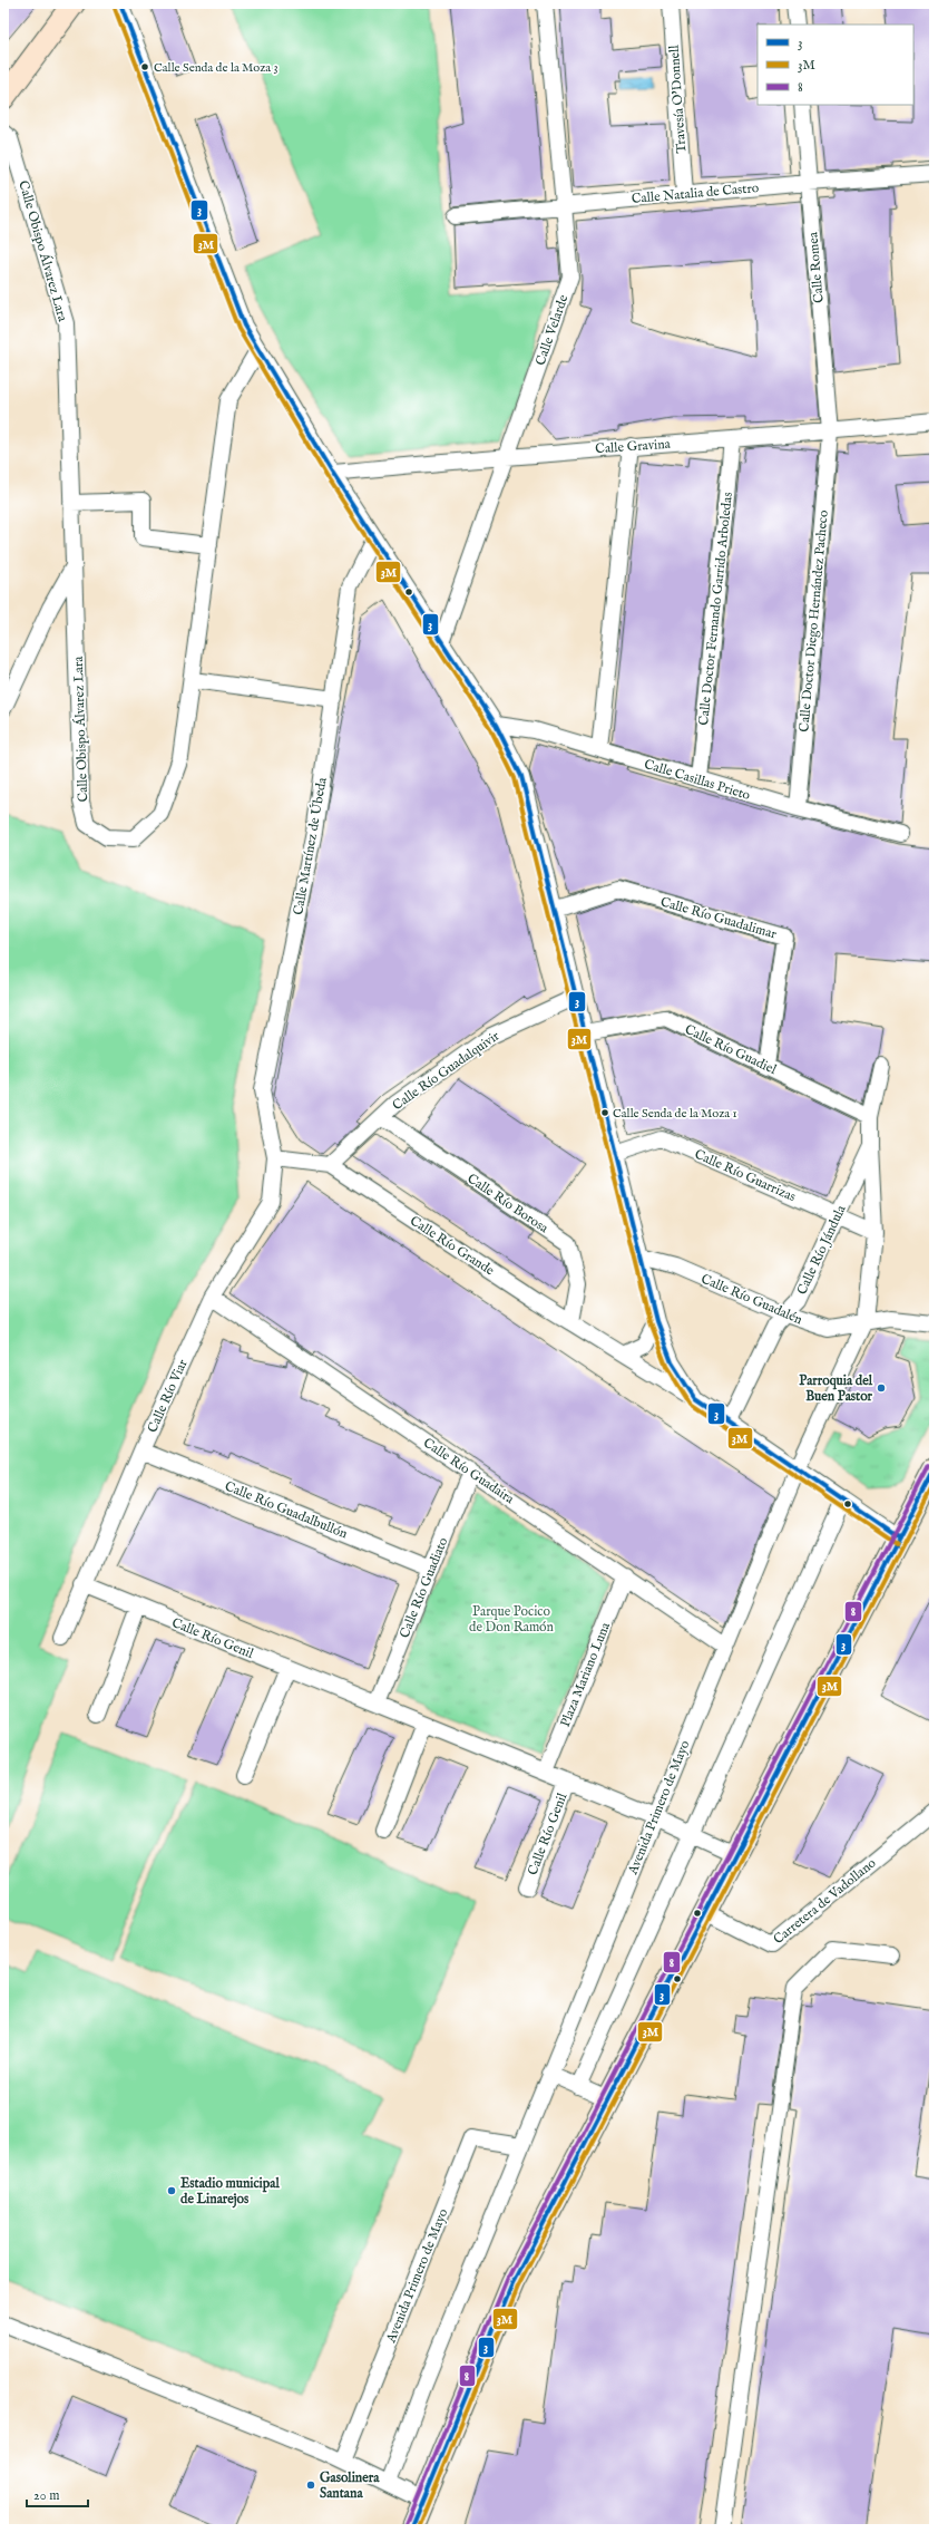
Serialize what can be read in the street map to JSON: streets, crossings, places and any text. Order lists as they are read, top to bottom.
{
  "streets": {
    "street": [
      "Travesía O'Donnell",
      "Calle Natalia de Castro",
      "Calle Obispo Álvarez Lara",
      "Calle Romea",
      "Calle Velarde",
      "Calle Gravina",
      "Calle Doctor Fernando Garrido Arboledas",
      "Calle Doctor Diego Hernández Pacheco",
      "Calle Casillas Prieto",
      "Calle Martínez de Úbeda",
      "Calle Río Guadalimar",
      "Calle Río Guadiel",
      "Calle Río Guadalquivir",
      "Calle Río Guarrizas",
      "Calle Río Borosa",
      "Calle Río Grande",
      "Calle Río Jándula",
      "Calle Río Guadalén",
      "Calle Río Viar",
      "Calle Río Guadaira",
      "Calle Río Guadalbullón",
      "Calle Río Guadiato",
      "Calle Río Genil",
      "Plaza Mariano Luna",
      "Avenida Primero de Mayo",
      "Carretera de Vadollano"
    ]
  },
  "crossings": [
    ["Travesía O'Donnell", "Calle Natalia de Castro"],
    ["Calle Natalia de Castro", "Calle Romea"],
    ["Calle Natalia de Castro", "Calle Velarde"],
    ["Calle Romea", "Calle Gravina"],
    ["Calle Romea", "Calle Doctor Diego Hernández Pacheco"],
    ["Calle Velarde", "Calle Gravina"],
    ["Calle Gravina", "Calle Doctor Fernando Garrido Arboledas"],
    ["Calle Gravina", "Calle Doctor Diego Hernández Pacheco"],
    ["Calle Doctor Fernando Garrido Arboledas", "Calle Casillas Prieto"],
    ["Calle Doctor Diego Hernández Pacheco", "Calle Casillas Prieto"],
    ["Calle Martínez de Úbeda", "Calle Río Grande"],
    ["Calle Martínez de Úbeda", "Calle Río Viar"],
    ["Calle Río Guadalimar", "Calle Río Guadiel"],
    ["Calle Río Guadiel", "Calle Río Jándula"],
    ["Calle Río Guadalquivir", "Calle Río Borosa"],
    ["Calle Río Guadalquivir", "Calle Río Grande"],
    ["Calle Río Guarrizas", "Calle Río Jándula"],
    ["Calle Río Borosa", "Calle Río Grande"],
    ["Calle Río Grande", "Calle Río Jándula"],
    ["Calle Río Grande", "Calle Río Viar"],
    ["Calle Río Grande", "Avenida Primero de Mayo"],
    ["Calle Río Jándula", "Calle Río Guadalén"],
    ["Calle Río Viar", "Calle Río Guadaira"],
    ["Calle Río Viar", "Calle Río Guadalbullón"],
    ["Calle Río Viar", "Calle Río Genil"],
    ["Calle Río Guadaira", "Calle Río Guadiato"],
    ["Calle Río Guadaira", "Plaza Mariano Luna"],
    ["Calle Río Guadaira", "Avenida Primero de Mayo"],
    ["Calle Río Guadalbullón", "Calle Río Guadiato"],
    ["Calle Río Guadiato", "Calle Río Genil"],
    ["Calle Río Genil", "Plaza Mariano Luna"],
    ["Calle Río Genil", "Avenida Primero de Mayo"]
  ],
  "parks": ["Parque Pocico de Don Ramón"],
  "places": [
    "Calle Senda de la Moza 3",
    "Calle Senda de la Moza 1",
    "Parroquia del Buen Pastor",
    "Estadio municipal de Linarejos",
    "Gasolinera Santana"
  ],
  "lines": ["transit line 3", "transit line 3M", "transit line 8"],
  "legend": ["3", "3M", "8"],
  "scale_bar": "20 m"
}
